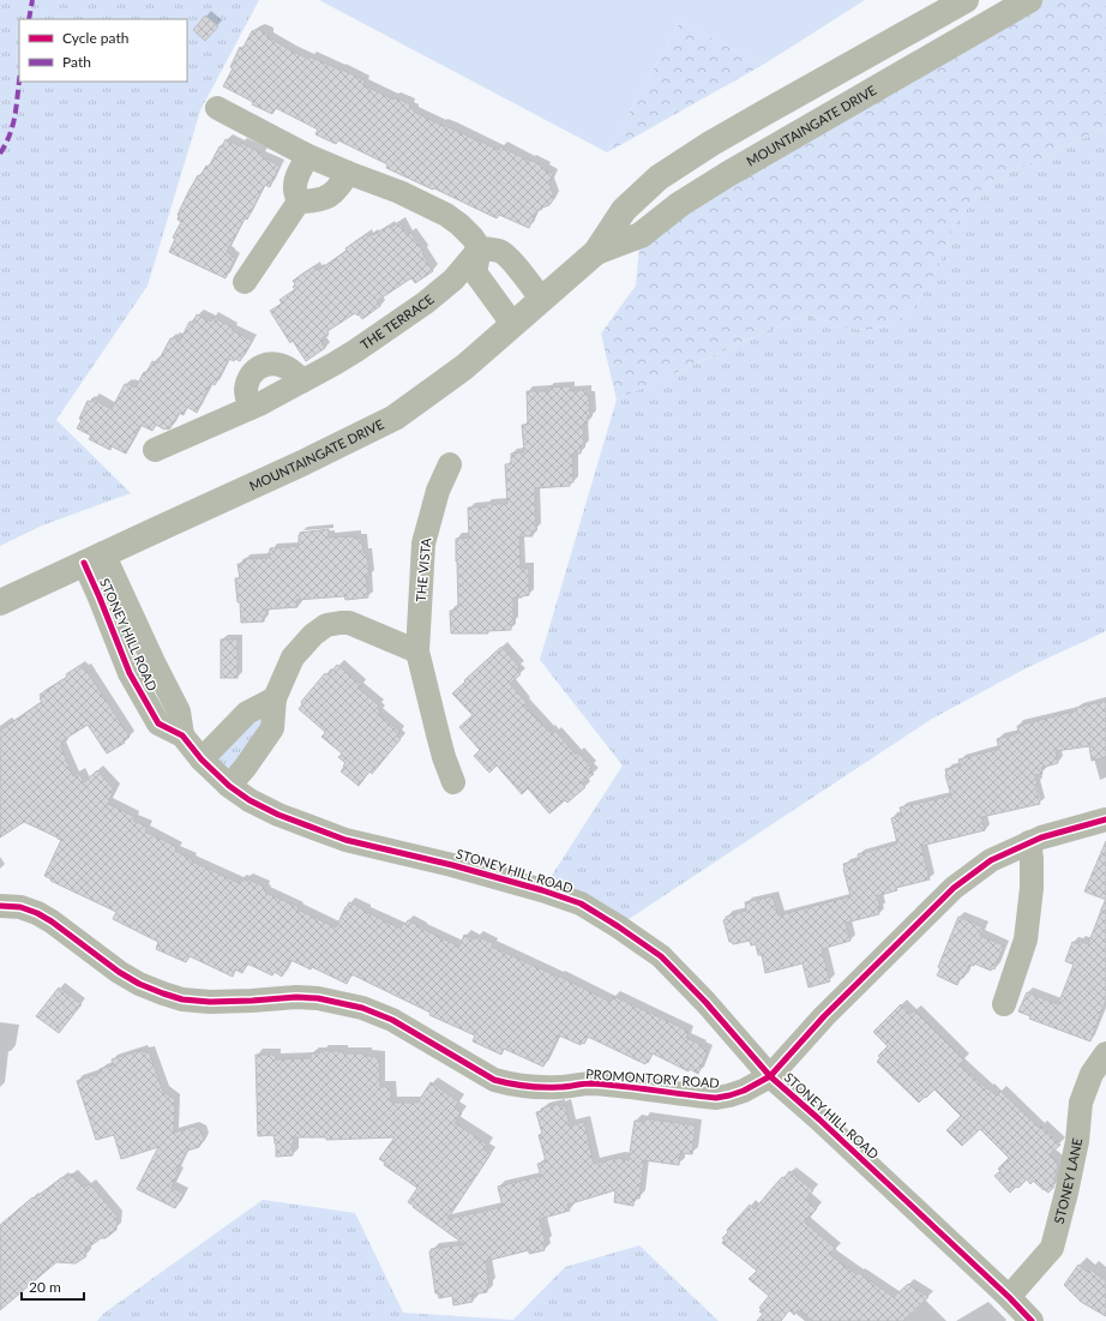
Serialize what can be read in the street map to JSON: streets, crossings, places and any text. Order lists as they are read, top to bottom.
{
  "streets": {
    "street": [
      "MOUNTAINGATE DRIVE",
      "THE TERRACE",
      "THE VISTA",
      "STONEY HILL ROAD",
      "PROMONTORY ROAD",
      "STONEY LANE"
    ]
  },
  "crossings": [
    ["MOUNTAINGATE DRIVE", "STONEY HILL ROAD"],
    ["STONEY HILL ROAD", "PROMONTORY ROAD"],
    ["STONEY HILL ROAD", "STONEY LANE"]
  ],
  "legend": ["Cycle path", "Path"],
  "scale_bar": "20 m"
}
